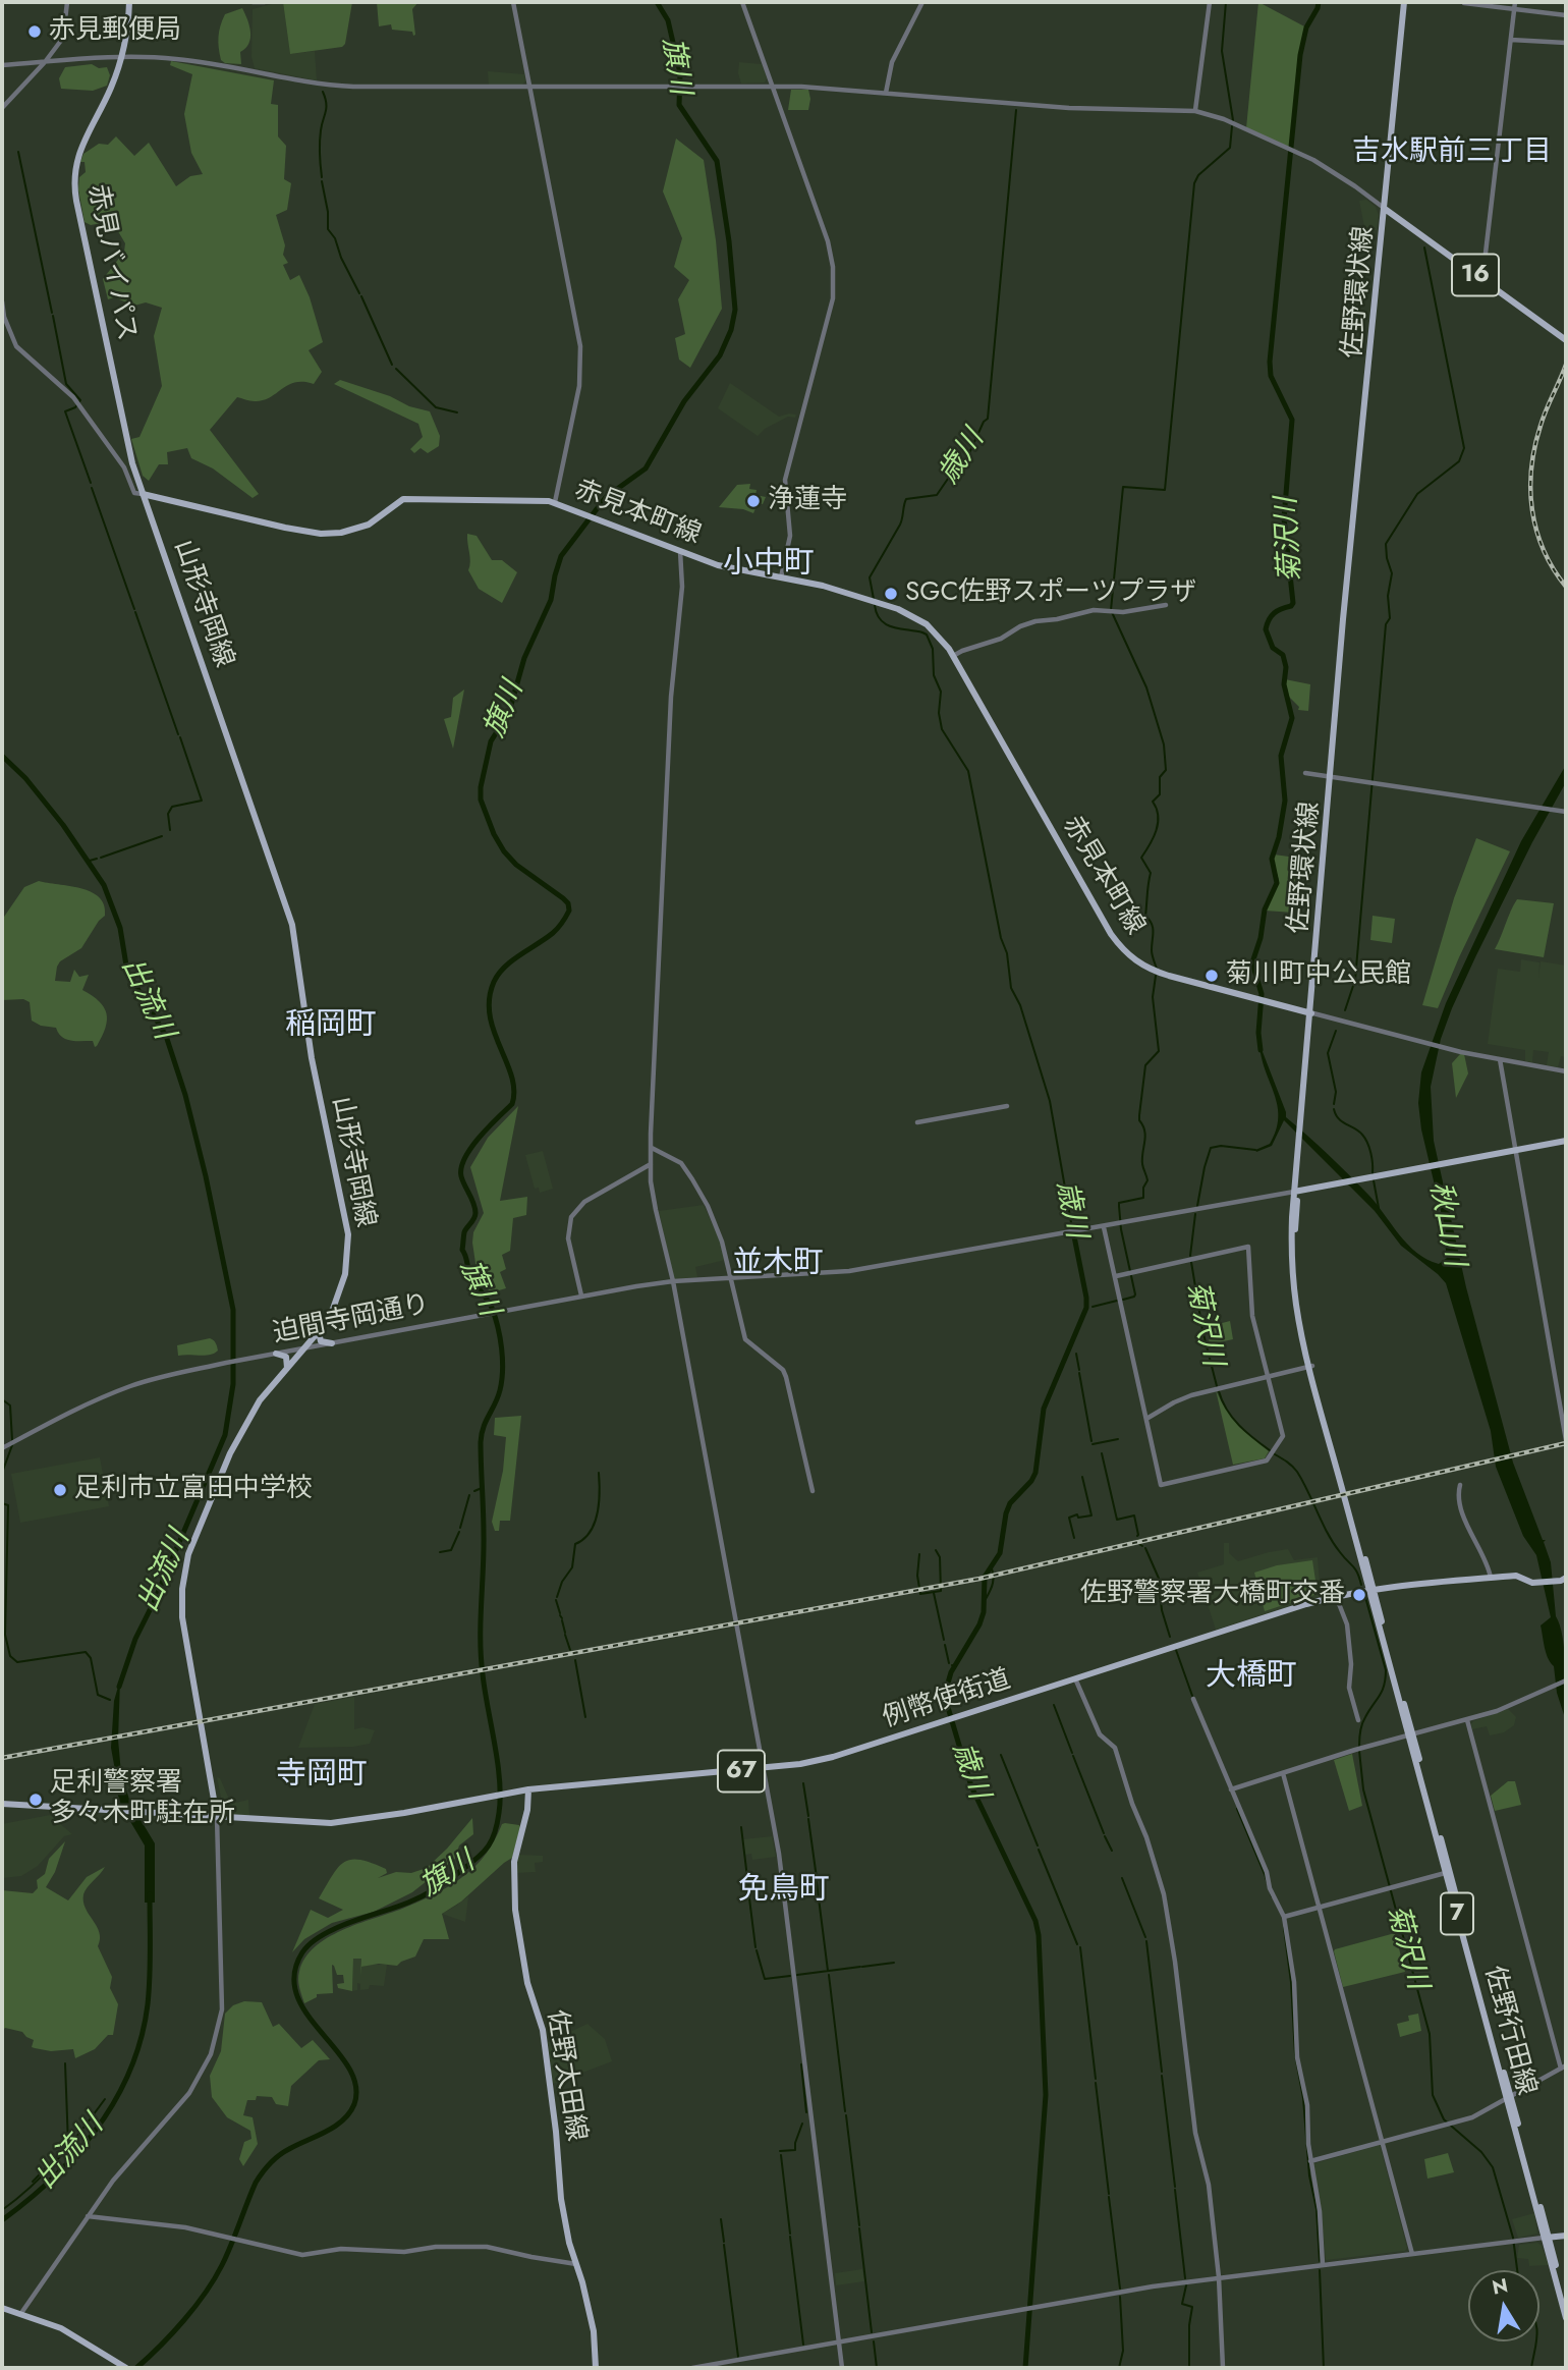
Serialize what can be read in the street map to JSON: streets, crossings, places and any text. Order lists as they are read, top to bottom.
{
  "streets": {
    "main road": [
      "赤見バイパス",
      "16",
      "佐野環状線",
      "赤見本町線",
      "山形寺岡線",
      "例幣使街道",
      "67",
      "7",
      "佐野行田線",
      "佐野太田線"
    ],
    "street": ["迫間寺岡通り"]
  },
  "crossings": [
    ["赤見バイパス", "赤見本町線"],
    ["赤見バイパス", "山形寺岡線"],
    ["16", "佐野環状線"],
    ["佐野環状線", "赤見本町線"],
    ["赤見本町線", "山形寺岡線"],
    ["山形寺岡線", "迫間寺岡通り"],
    ["山形寺岡線", "例幣使街道"],
    ["山形寺岡線", "67"],
    ["例幣使街道", "67"],
    ["例幣使街道", "佐野行田線"],
    ["例幣使街道", "佐野太田線"]
  ],
  "districts": [
    "吉水駅前三丁目",
    "小中町",
    "稲岡町",
    "並木町",
    "大橋町",
    "寺岡町",
    "免鳥町"
  ],
  "water": [
    "旗川",
    "歳川",
    "菊沢川",
    "出流川",
    "秋山川"
  ],
  "places": [
    "赤見郵便局",
    "浄蓮寺",
    "SGC佐野スポーツプラザ",
    "菊川町中公民館",
    "足利市立富田中学校",
    "佐野警察署大橋町交番",
    "足利警察署 多々木町駐在所"
  ],
  "north": "top"
}
